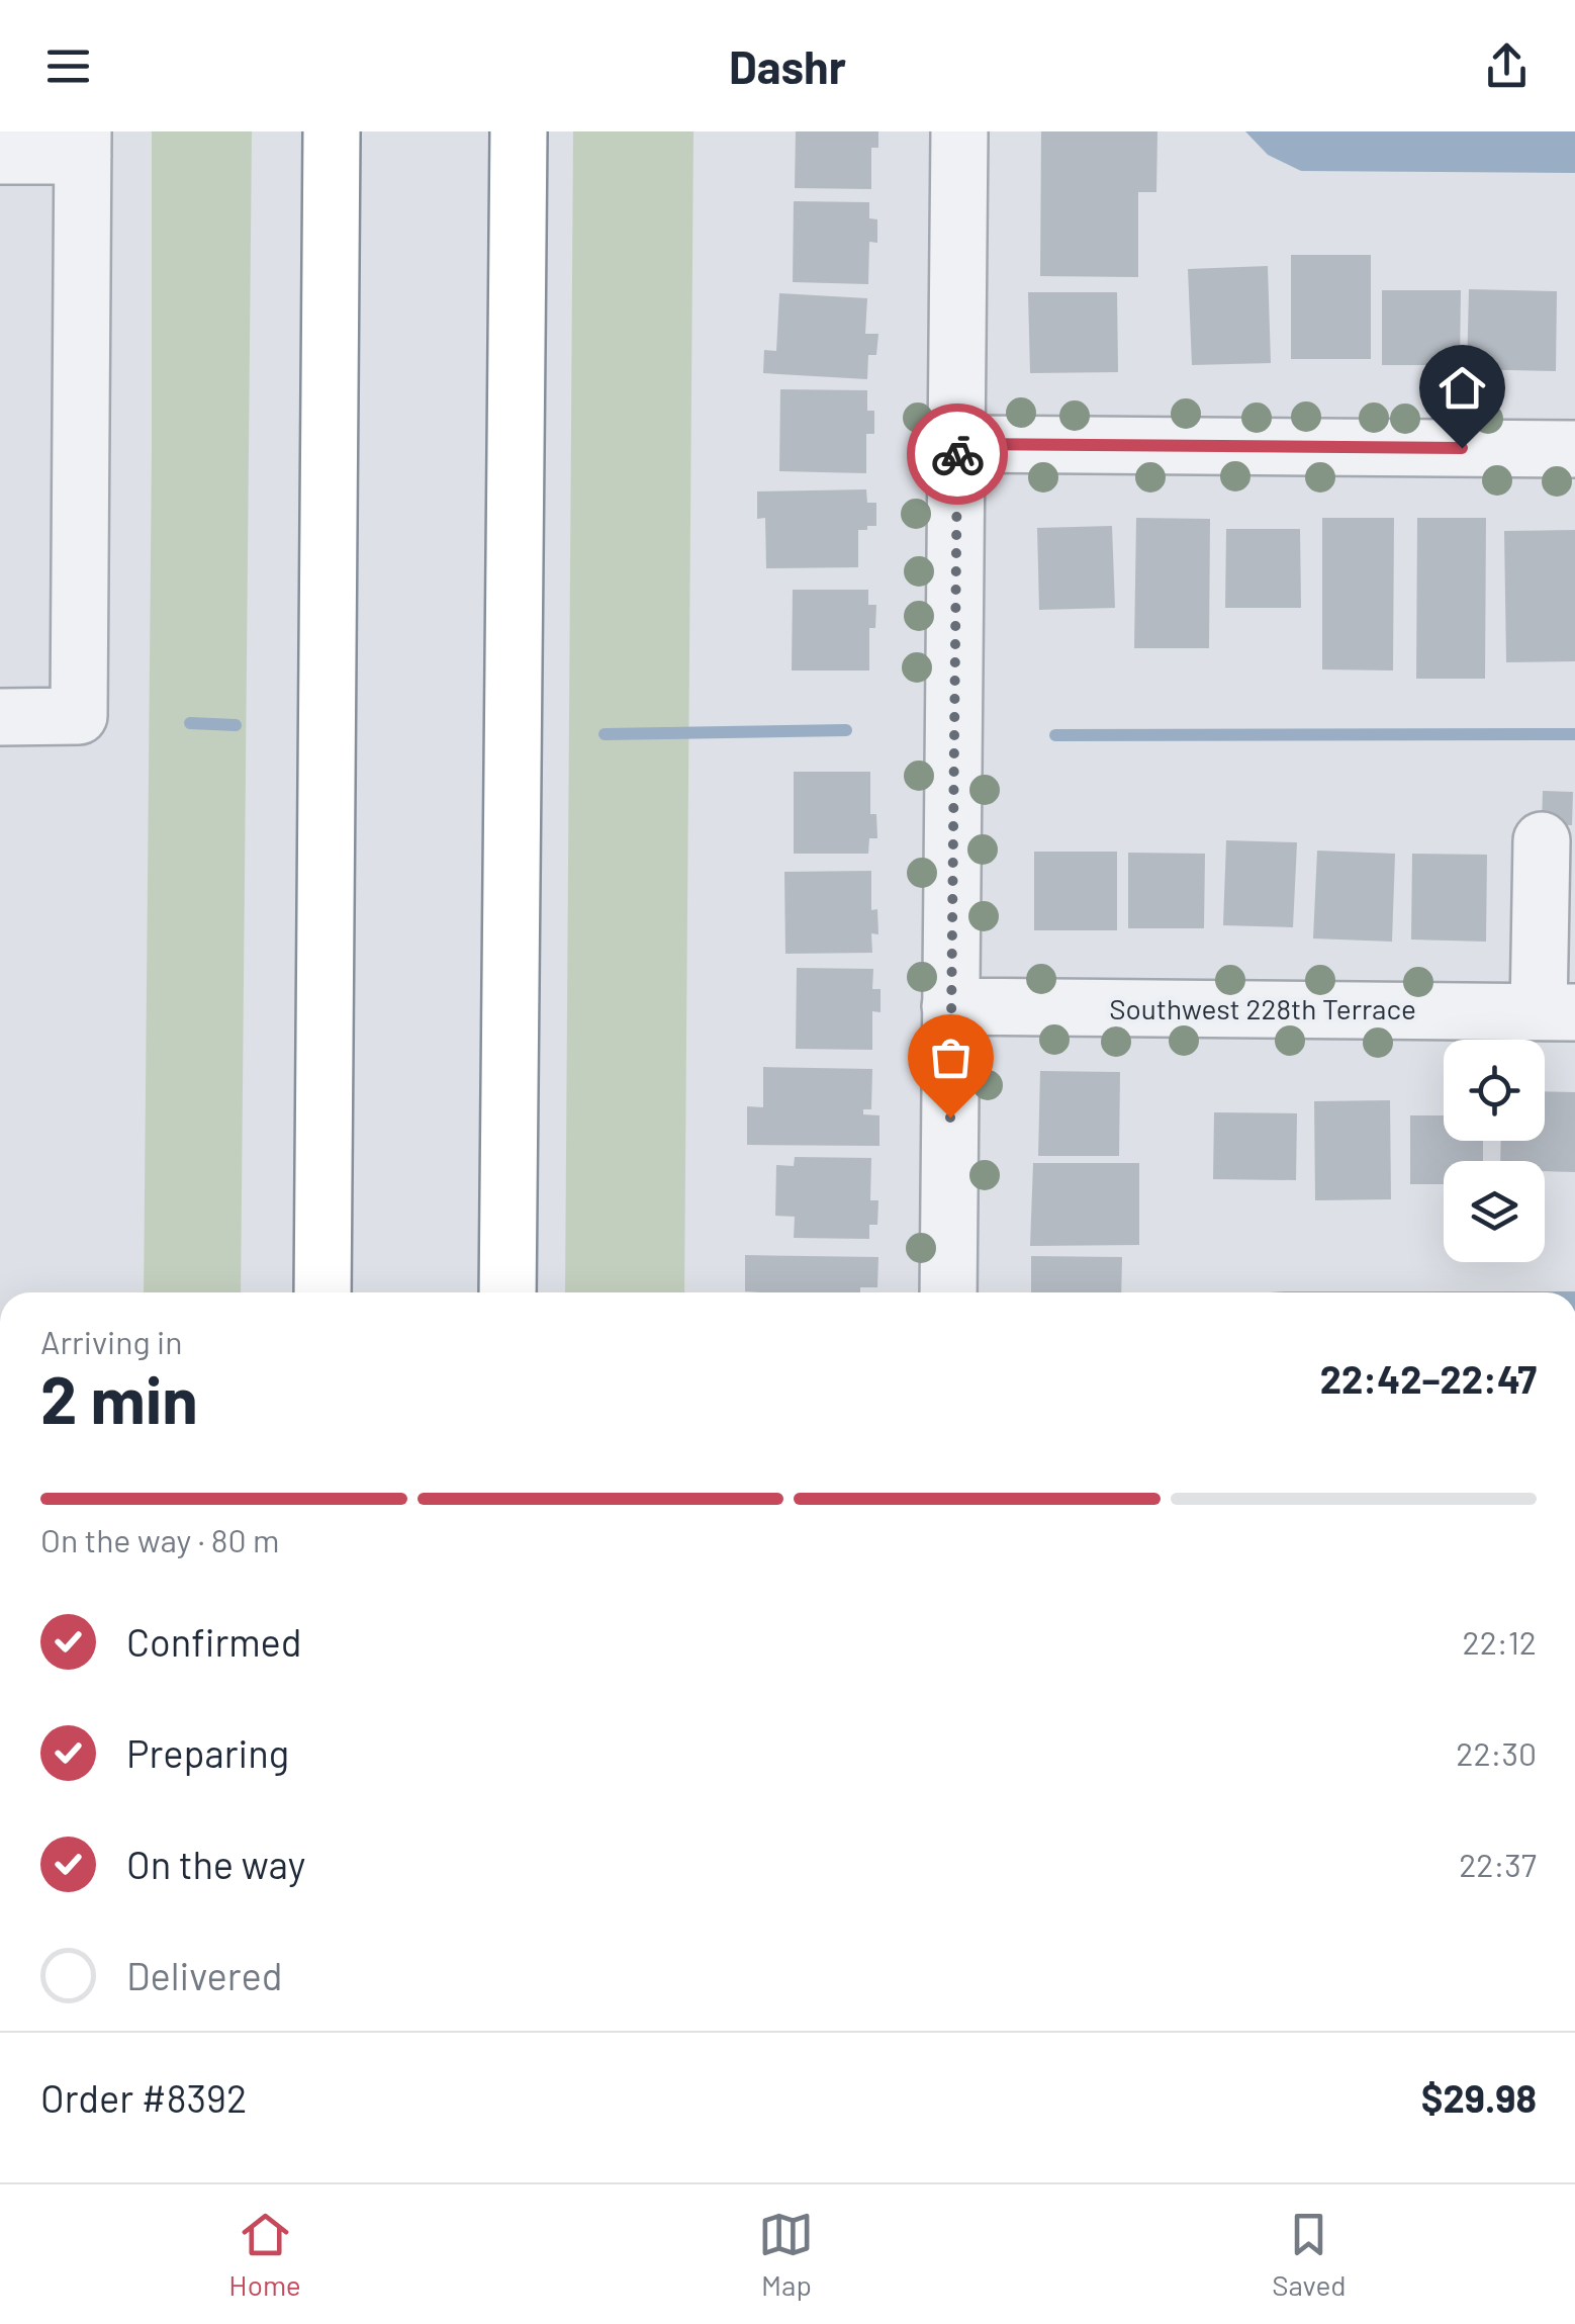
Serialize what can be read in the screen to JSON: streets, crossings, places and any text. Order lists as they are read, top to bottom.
{
  "streets": {
    "street": ["Southwest 228th Terrace"]
  },
  "page": {
    "header": "Dashr",
    "heading": ["2 min", "Arriving in", "22:42–22:47"],
    "panel": ["Order #8392", "$29.98"],
    "bar": "On the way · 80 m",
    "list": [
      ["Confirmed", "22:12"],
      ["Preparing", "22:30"],
      ["On the way", "22:37"],
      "Delivered"
    ],
    "tabs": ["Home", "Map", "Saved"]
  }
}
